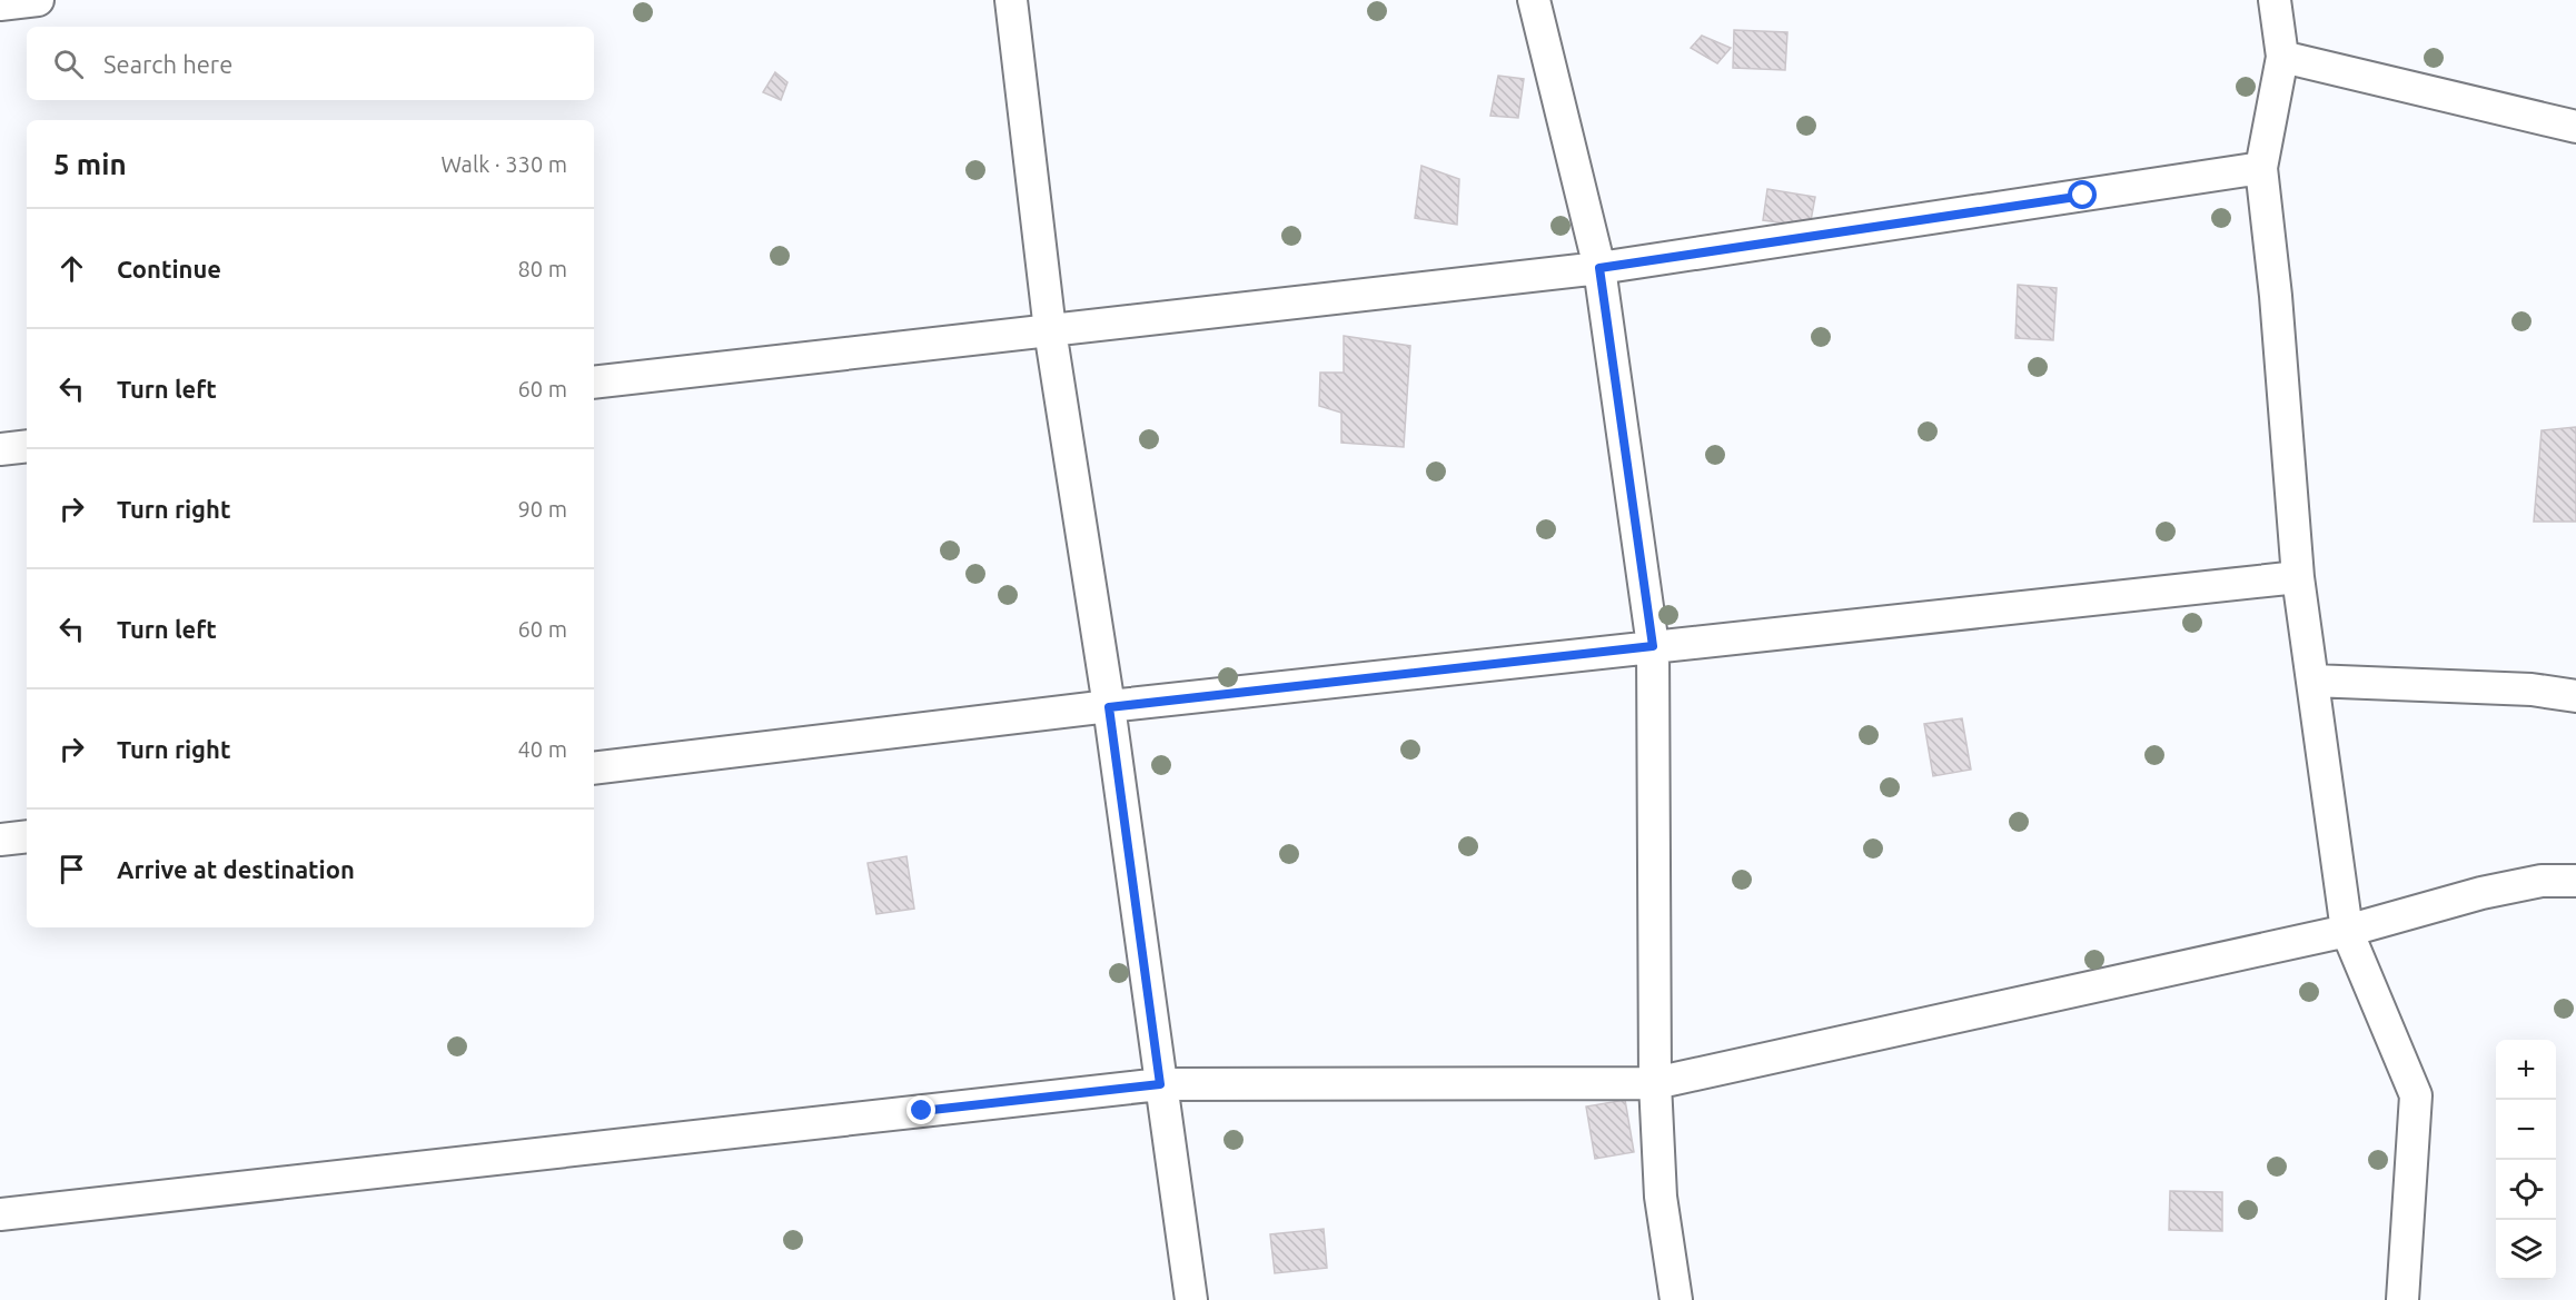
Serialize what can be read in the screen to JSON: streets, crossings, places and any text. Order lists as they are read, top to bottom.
{
  "page": {
    "search": "Search here",
    "heading": ["5 min", "Walk · 330 m"],
    "list": [
      ["Continue", "80 m"],
      ["Turn left", "60 m"],
      ["Turn right", "90 m"],
      ["Turn left", "60 m"],
      ["Turn right", "40 m"],
      "Arrive at destination"
    ],
    "map_buttons": ["+", "−"]
  }
}
